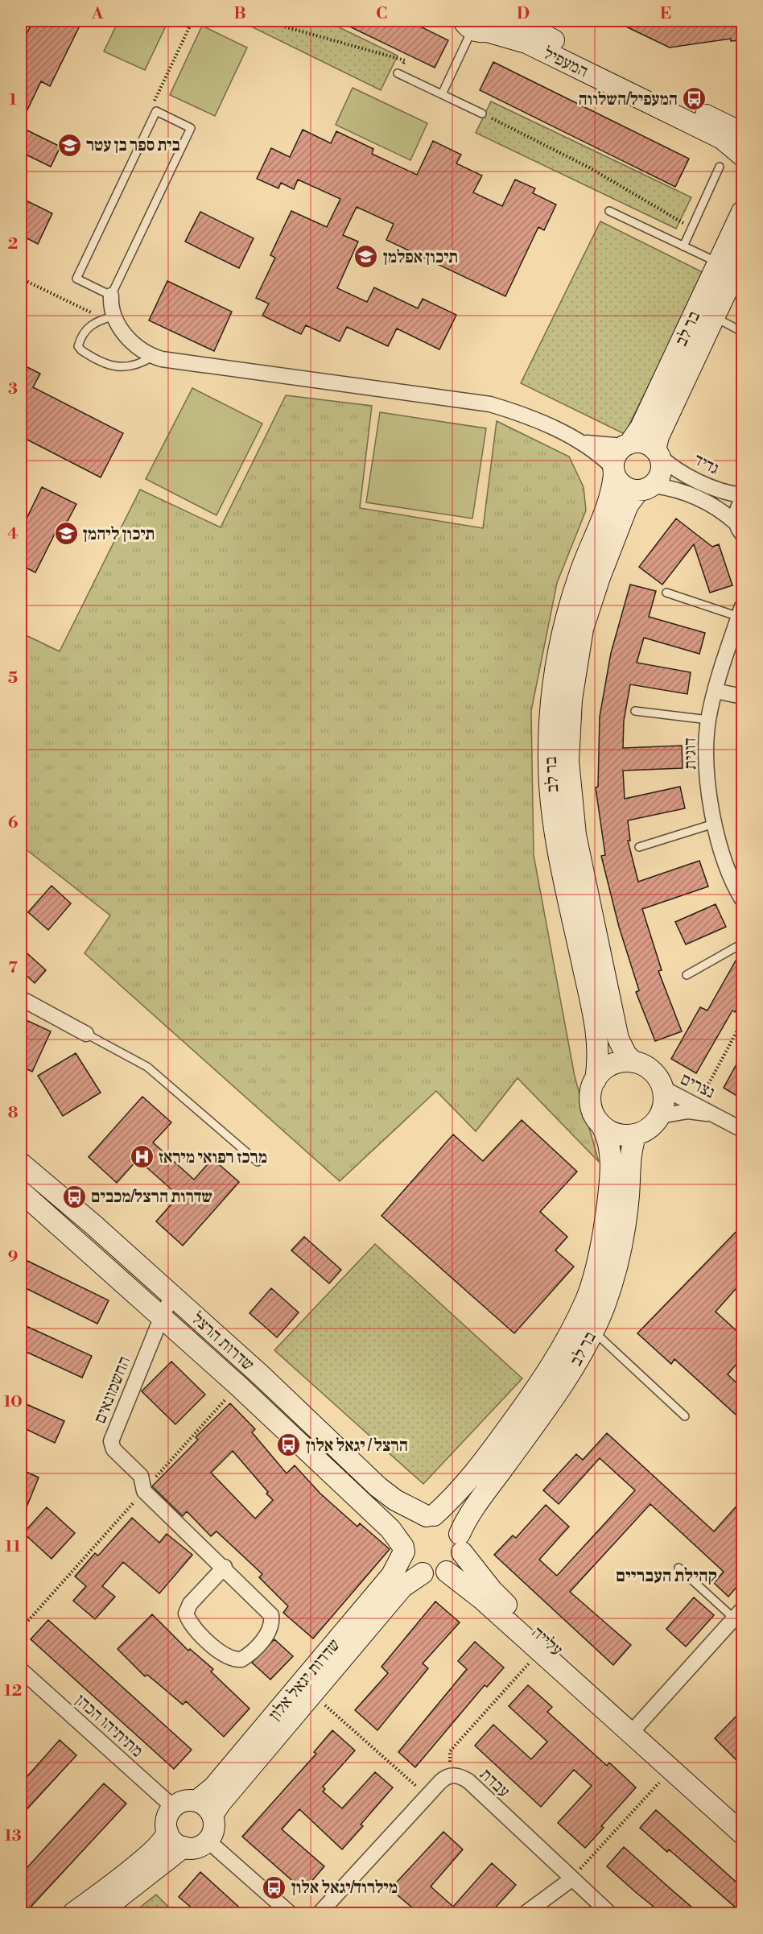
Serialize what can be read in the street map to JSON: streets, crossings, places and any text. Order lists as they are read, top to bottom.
{
  "streets": {
    "street": [
      "המעפיל",
      "בר לב",
      "גדיד",
      "דוגית",
      "נצרים",
      "שדרות הרצל",
      "החשמונאים",
      "עלייה",
      "שדרות יגאל אלון",
      "מתיתיהו הכהן",
      "עבדת"
    ]
  },
  "crossings": [
    ["בר לב", "גדיד"],
    ["בר לב", "נצרים"],
    ["בר לב", "שדרות הרצל"],
    ["בר לב", "עלייה"],
    ["בר לב", "שדרות יגאל אלון"],
    ["שדרות הרצל", "החשמונאים"],
    ["שדרות הרצל", "עלייה"],
    ["שדרות הרצל", "שדרות יגאל אלון"],
    ["עלייה", "שדרות יגאל אלון"],
    ["שדרות יגאל אלון", "מתיתיהו הכהן"]
  ],
  "districts": ["קהילת העבריים"],
  "places": {
    "bus stop": [
      "המעפיל/השלווה",
      "שדרות הרצל/מכבים",
      "הרצל / יגאל אלון",
      "מילרוד/יגאל אלון"
    ],
    "school or university": ["בית ספר בן עטר", "תיכון אפלמן", "תיכון ליהמן"],
    "hospital": ["מרכז רפואי מיראז"]
  },
  "grid": {
    "columns": [
      "A",
      "B",
      "C",
      "D",
      "E"
    ],
    "rows": [
      "1",
      "2",
      "3",
      "4",
      "5",
      "6",
      "7",
      "8",
      "9",
      "10",
      "11",
      "12",
      "13"
    ]
  }
}
